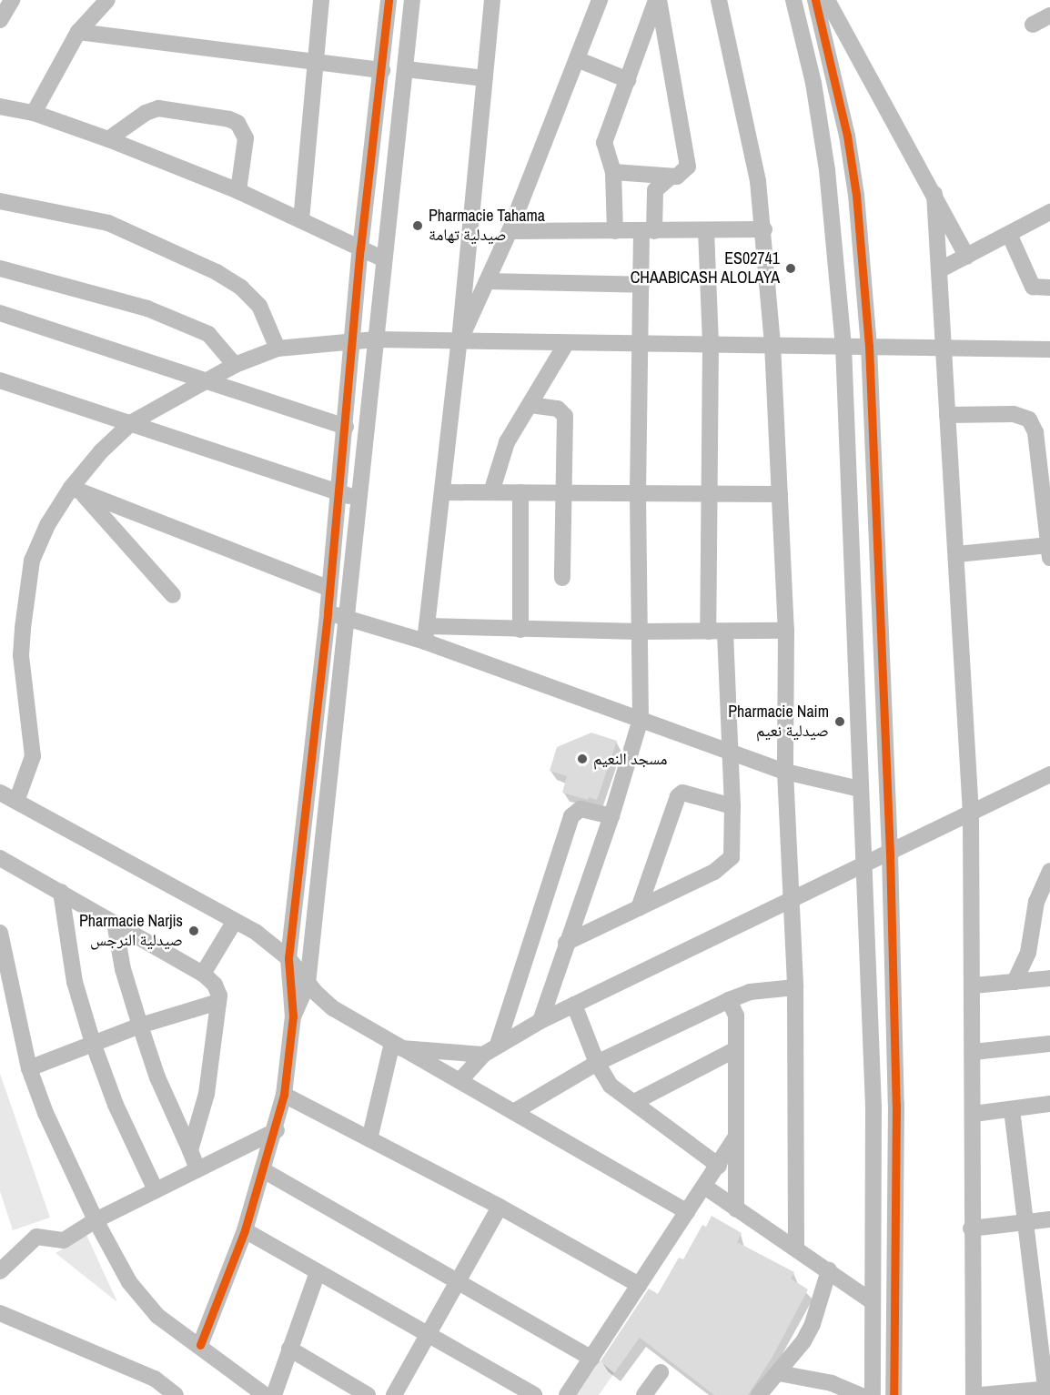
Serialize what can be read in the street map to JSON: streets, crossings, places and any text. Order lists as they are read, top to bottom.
{
  "places": [
    "Pharmacie Tahama صيدلية تهامة",
    "ES02741 CHAABICASH ALOLAYA",
    "Pharmacie Naim صيدلية نعيم",
    "مسجد النعيم",
    "Pharmacie Narjis صيدلية النرجس"
  ]
}
